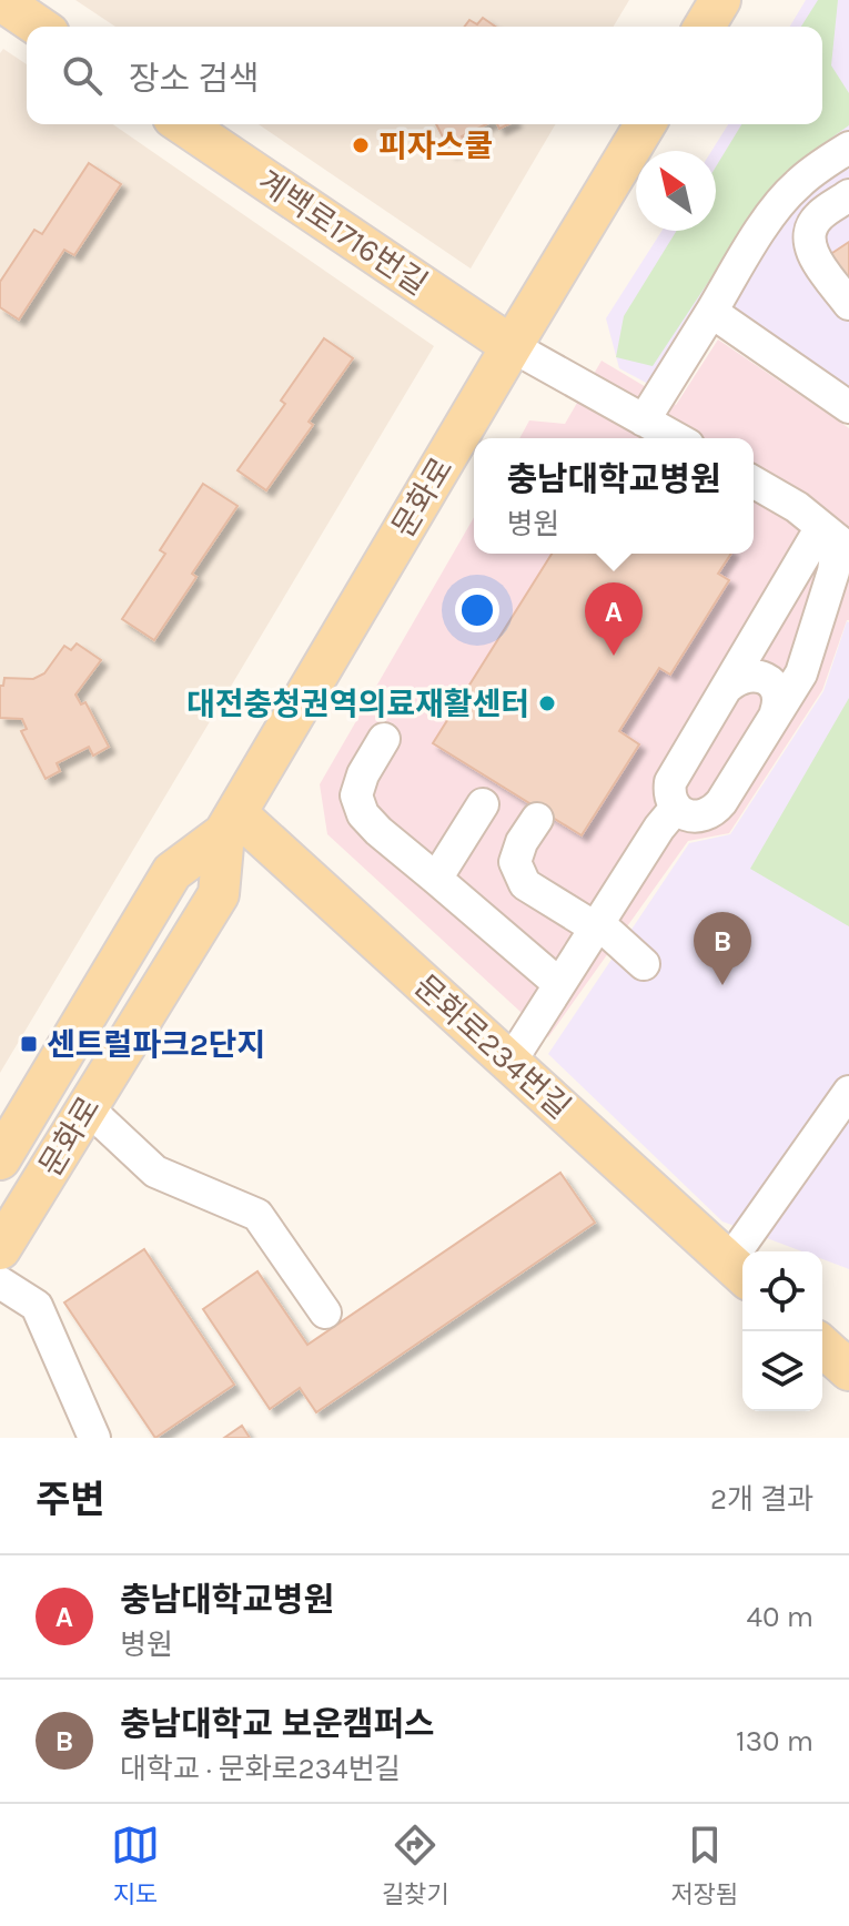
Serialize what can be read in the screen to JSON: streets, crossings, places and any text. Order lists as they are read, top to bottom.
{
  "streets": {
    "main road": ["계백로1716번길", "문화로", "문화로234번길"]
  },
  "crossings": [
    ["계백로1716번길", "문화로"],
    ["문화로", "문화로234번길"]
  ],
  "places": {
    "other": ["피자스쿨", "대전충청권역의료재활센터"],
    "transit": ["센트럴파크2단지"]
  },
  "north": "top left",
  "page": {
    "search": "장소 검색",
    "popup": ["충남대학교병원", "병원"],
    "pins": ["A", "B"],
    "heading": ["주변", "2개 결과"],
    "list": [
      {
        "mark": "A",
        "name": "충남대학교병원",
        "note": "병원",
        "value": "40 m"
      },
      {
        "mark": "B",
        "name": "충남대학교 보운캠퍼스",
        "note": "대학교 · 문화로234번길",
        "value": "130 m"
      }
    ],
    "nav": ["지도", "길찾기", "저장됨"]
  }
}
